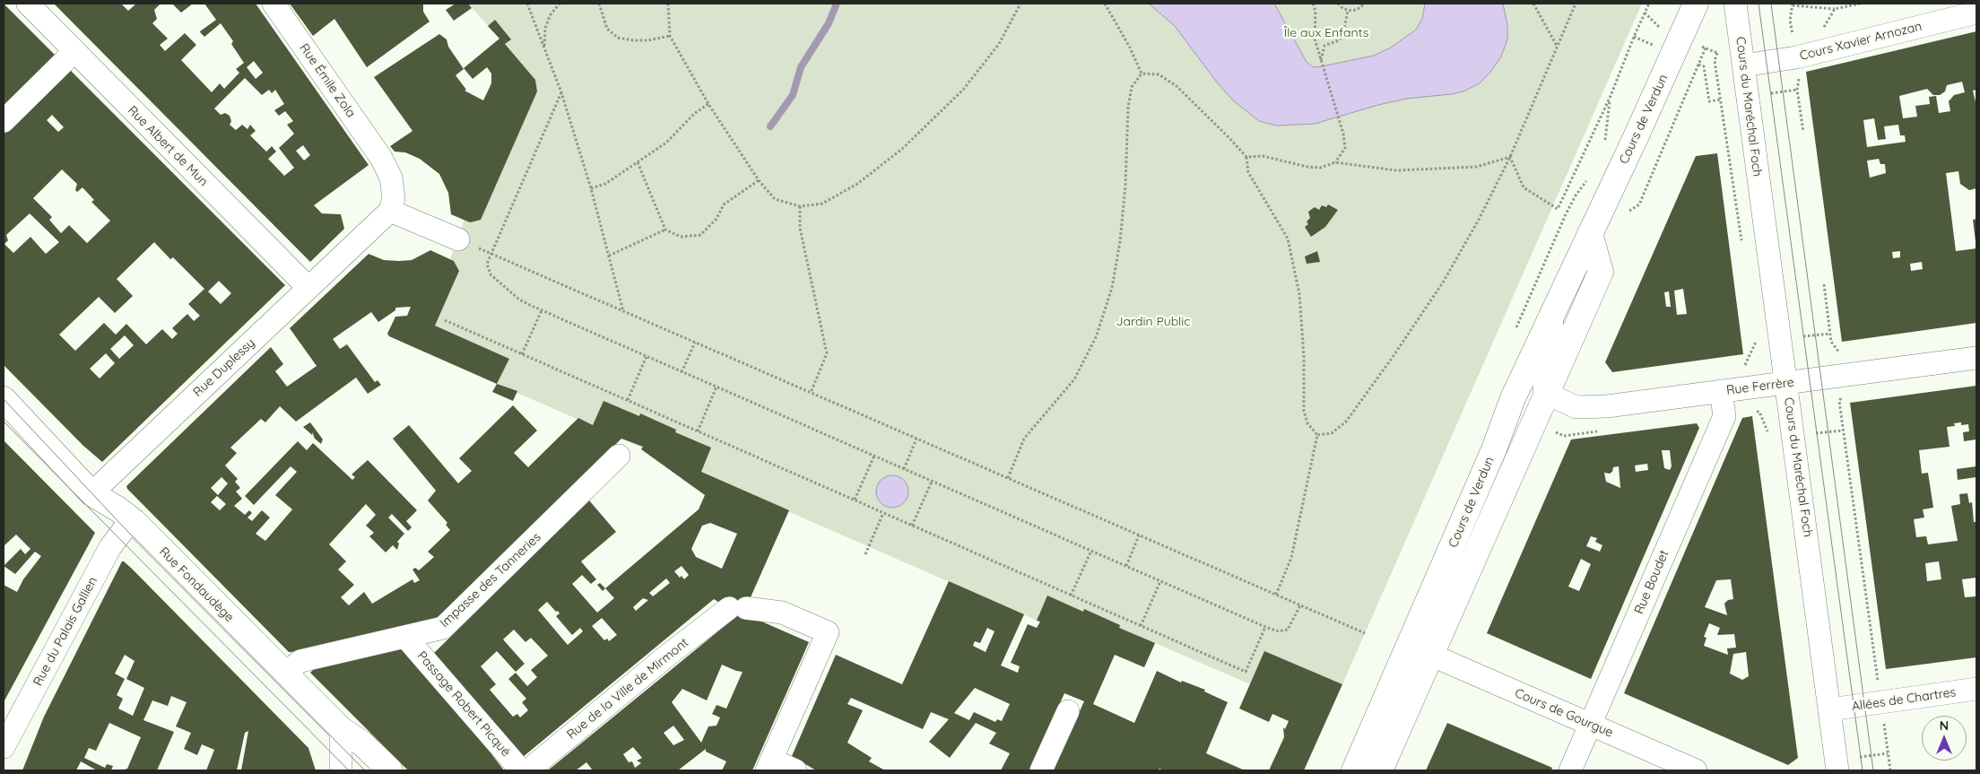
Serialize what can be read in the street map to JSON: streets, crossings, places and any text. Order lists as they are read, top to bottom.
{
  "streets": {
    "main road": ["Cours de Verdun", "Rue Fondaudège"],
    "street": [
      "Cours Xavier Arnozan",
      "Rue Émile Zola",
      "Cours du Maréchal Foch",
      "Rue Albert de Mun",
      "Rue Duplessy",
      "Rue Ferrère",
      "Impasse des Tanneries",
      "Rue Boudet",
      "Rue du Palais Gallien",
      "Rue de la Ville de Mirmont",
      "Allées de Chartres",
      "Passage Robert Picqué",
      "Cours de Gourgue"
    ]
  },
  "crossings": [
    ["Cours Xavier Arnozan", "Cours du Maréchal Foch"],
    ["Rue Émile Zola", "Rue Duplessy"],
    ["Cours du Maréchal Foch", "Rue Ferrère"],
    ["Cours du Maréchal Foch", "Allées de Chartres"],
    ["Cours de Verdun", "Rue Ferrère"],
    ["Cours de Verdun", "Cours de Gourgue"],
    ["Rue Albert de Mun", "Rue Duplessy"],
    ["Rue Duplessy", "Rue Fondaudège"],
    ["Rue Ferrère", "Rue Boudet"],
    ["Impasse des Tanneries", "Rue Fondaudège"],
    ["Impasse des Tanneries", "Passage Robert Picqué"],
    ["Rue Boudet", "Cours de Gourgue"],
    ["Rue Fondaudège", "Rue du Palais Gallien"]
  ],
  "parks": ["Île aux Enfants", "Jardin Public"],
  "north": "top"
}
